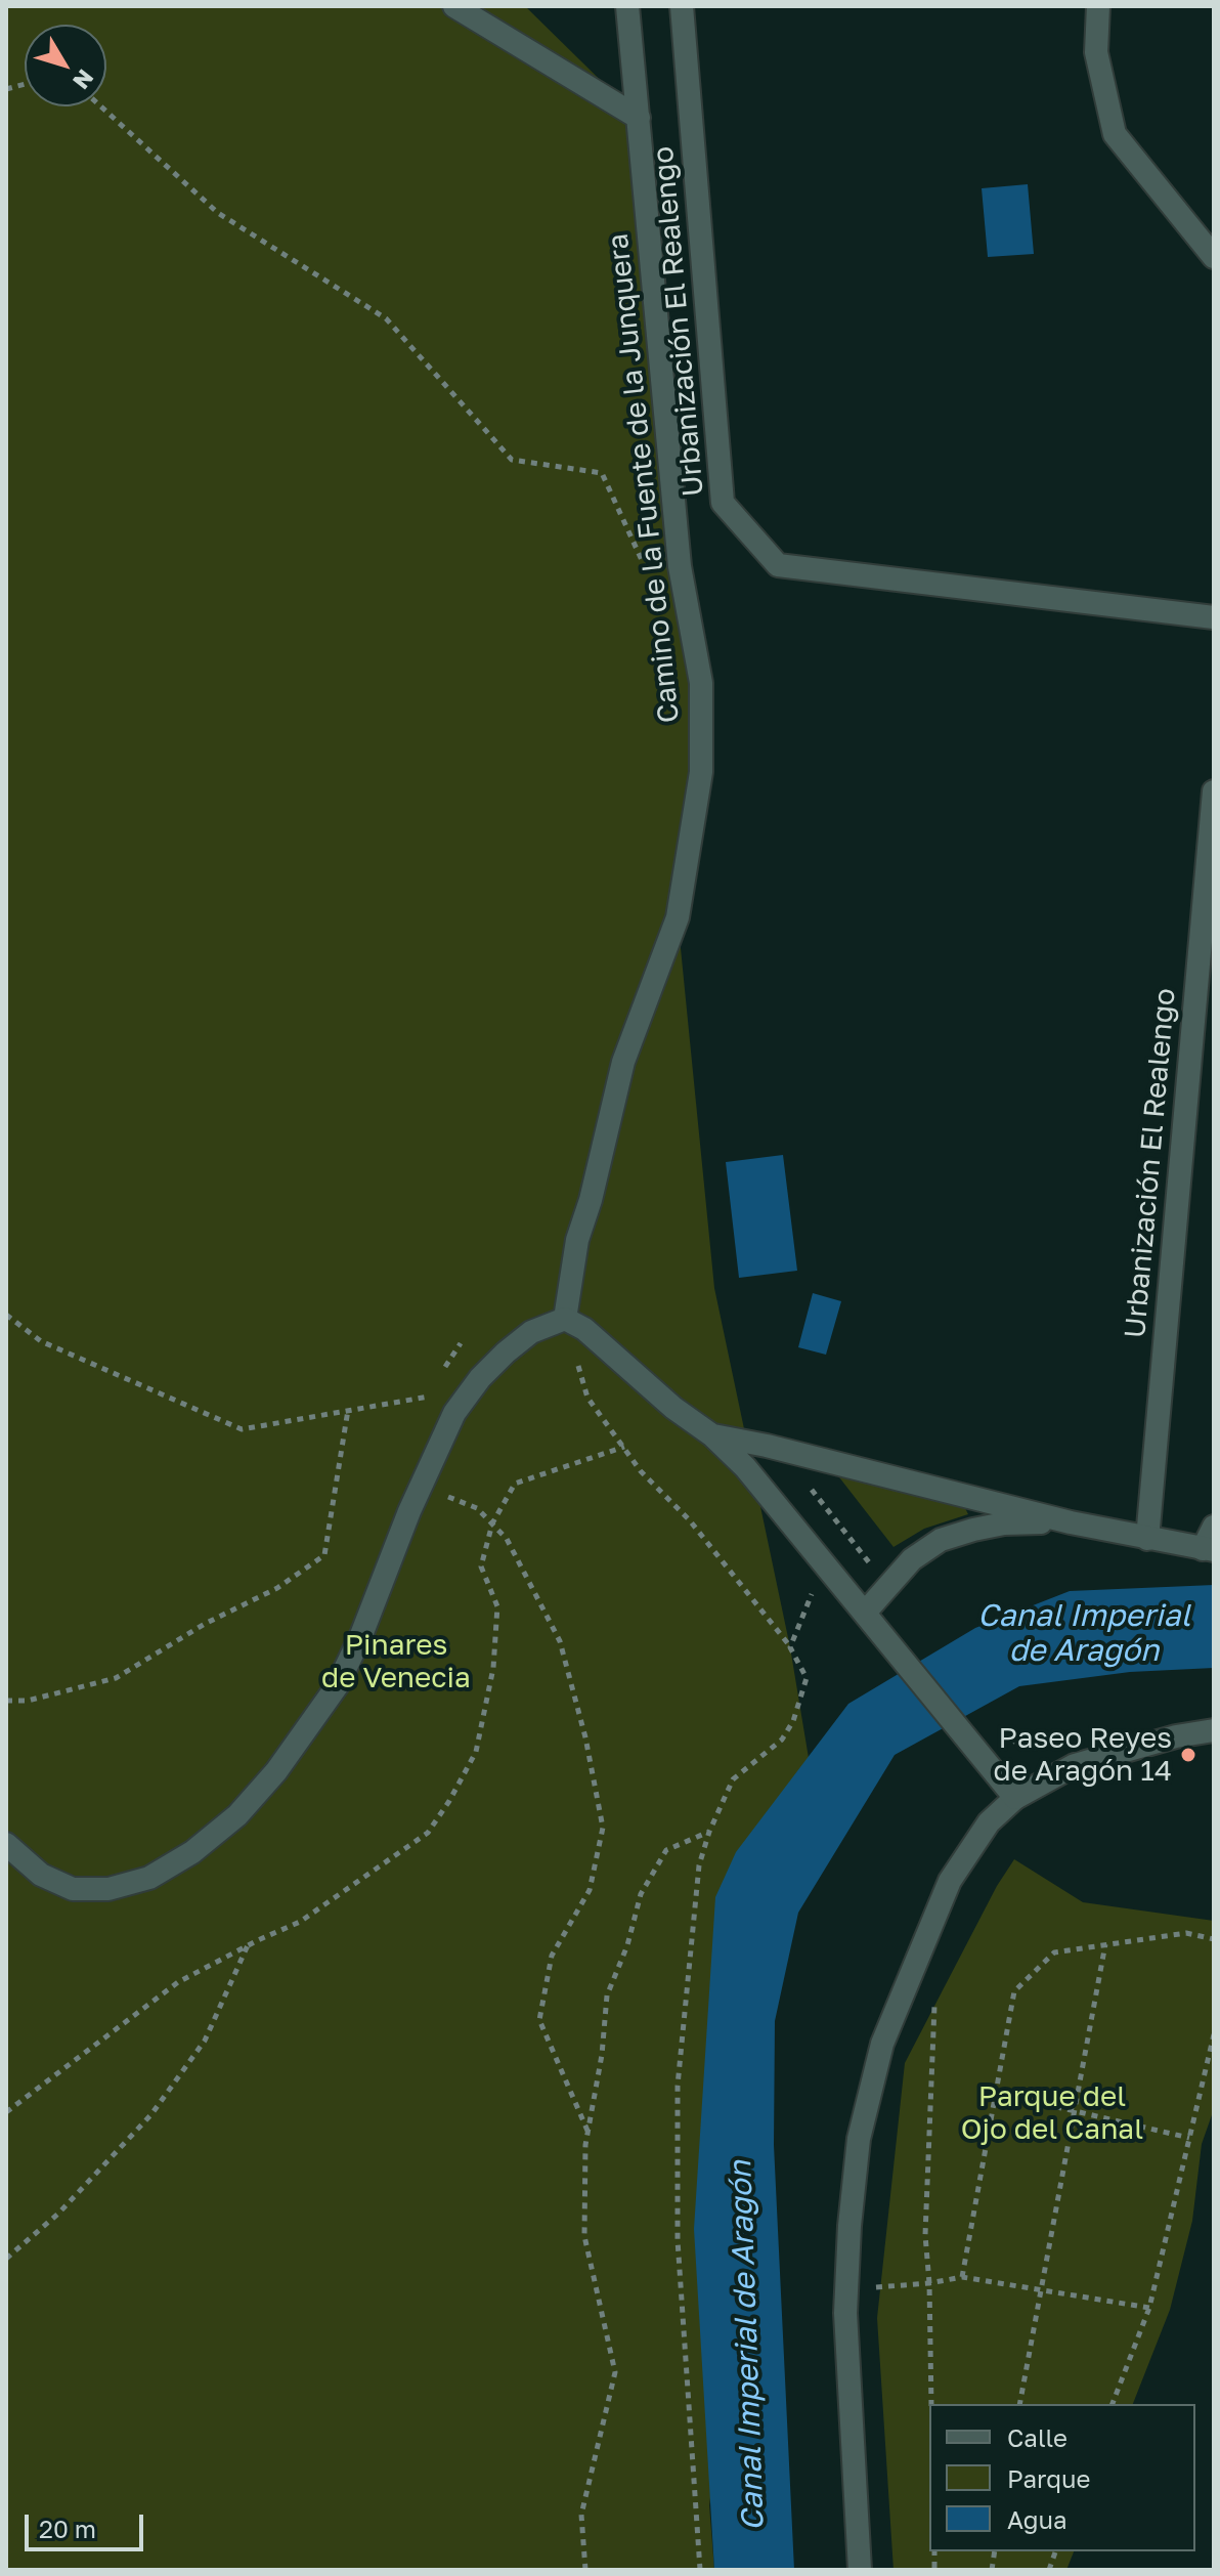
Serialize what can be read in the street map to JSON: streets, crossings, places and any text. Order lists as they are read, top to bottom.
{
  "streets": {
    "street": ["Urbanización El Realengo", "Camino de la Fuente de la Junquera"]
  },
  "water": ["Canal Imperial de Aragón"],
  "parks": ["Pinares de Venecia", "Parque del Ojo del Canal"],
  "places": ["Paseo Reyes de Aragón 14"],
  "legend": ["Calle", "Parque", "Agua"],
  "scale_bar": "20 m",
  "north": "bottom right"
}
